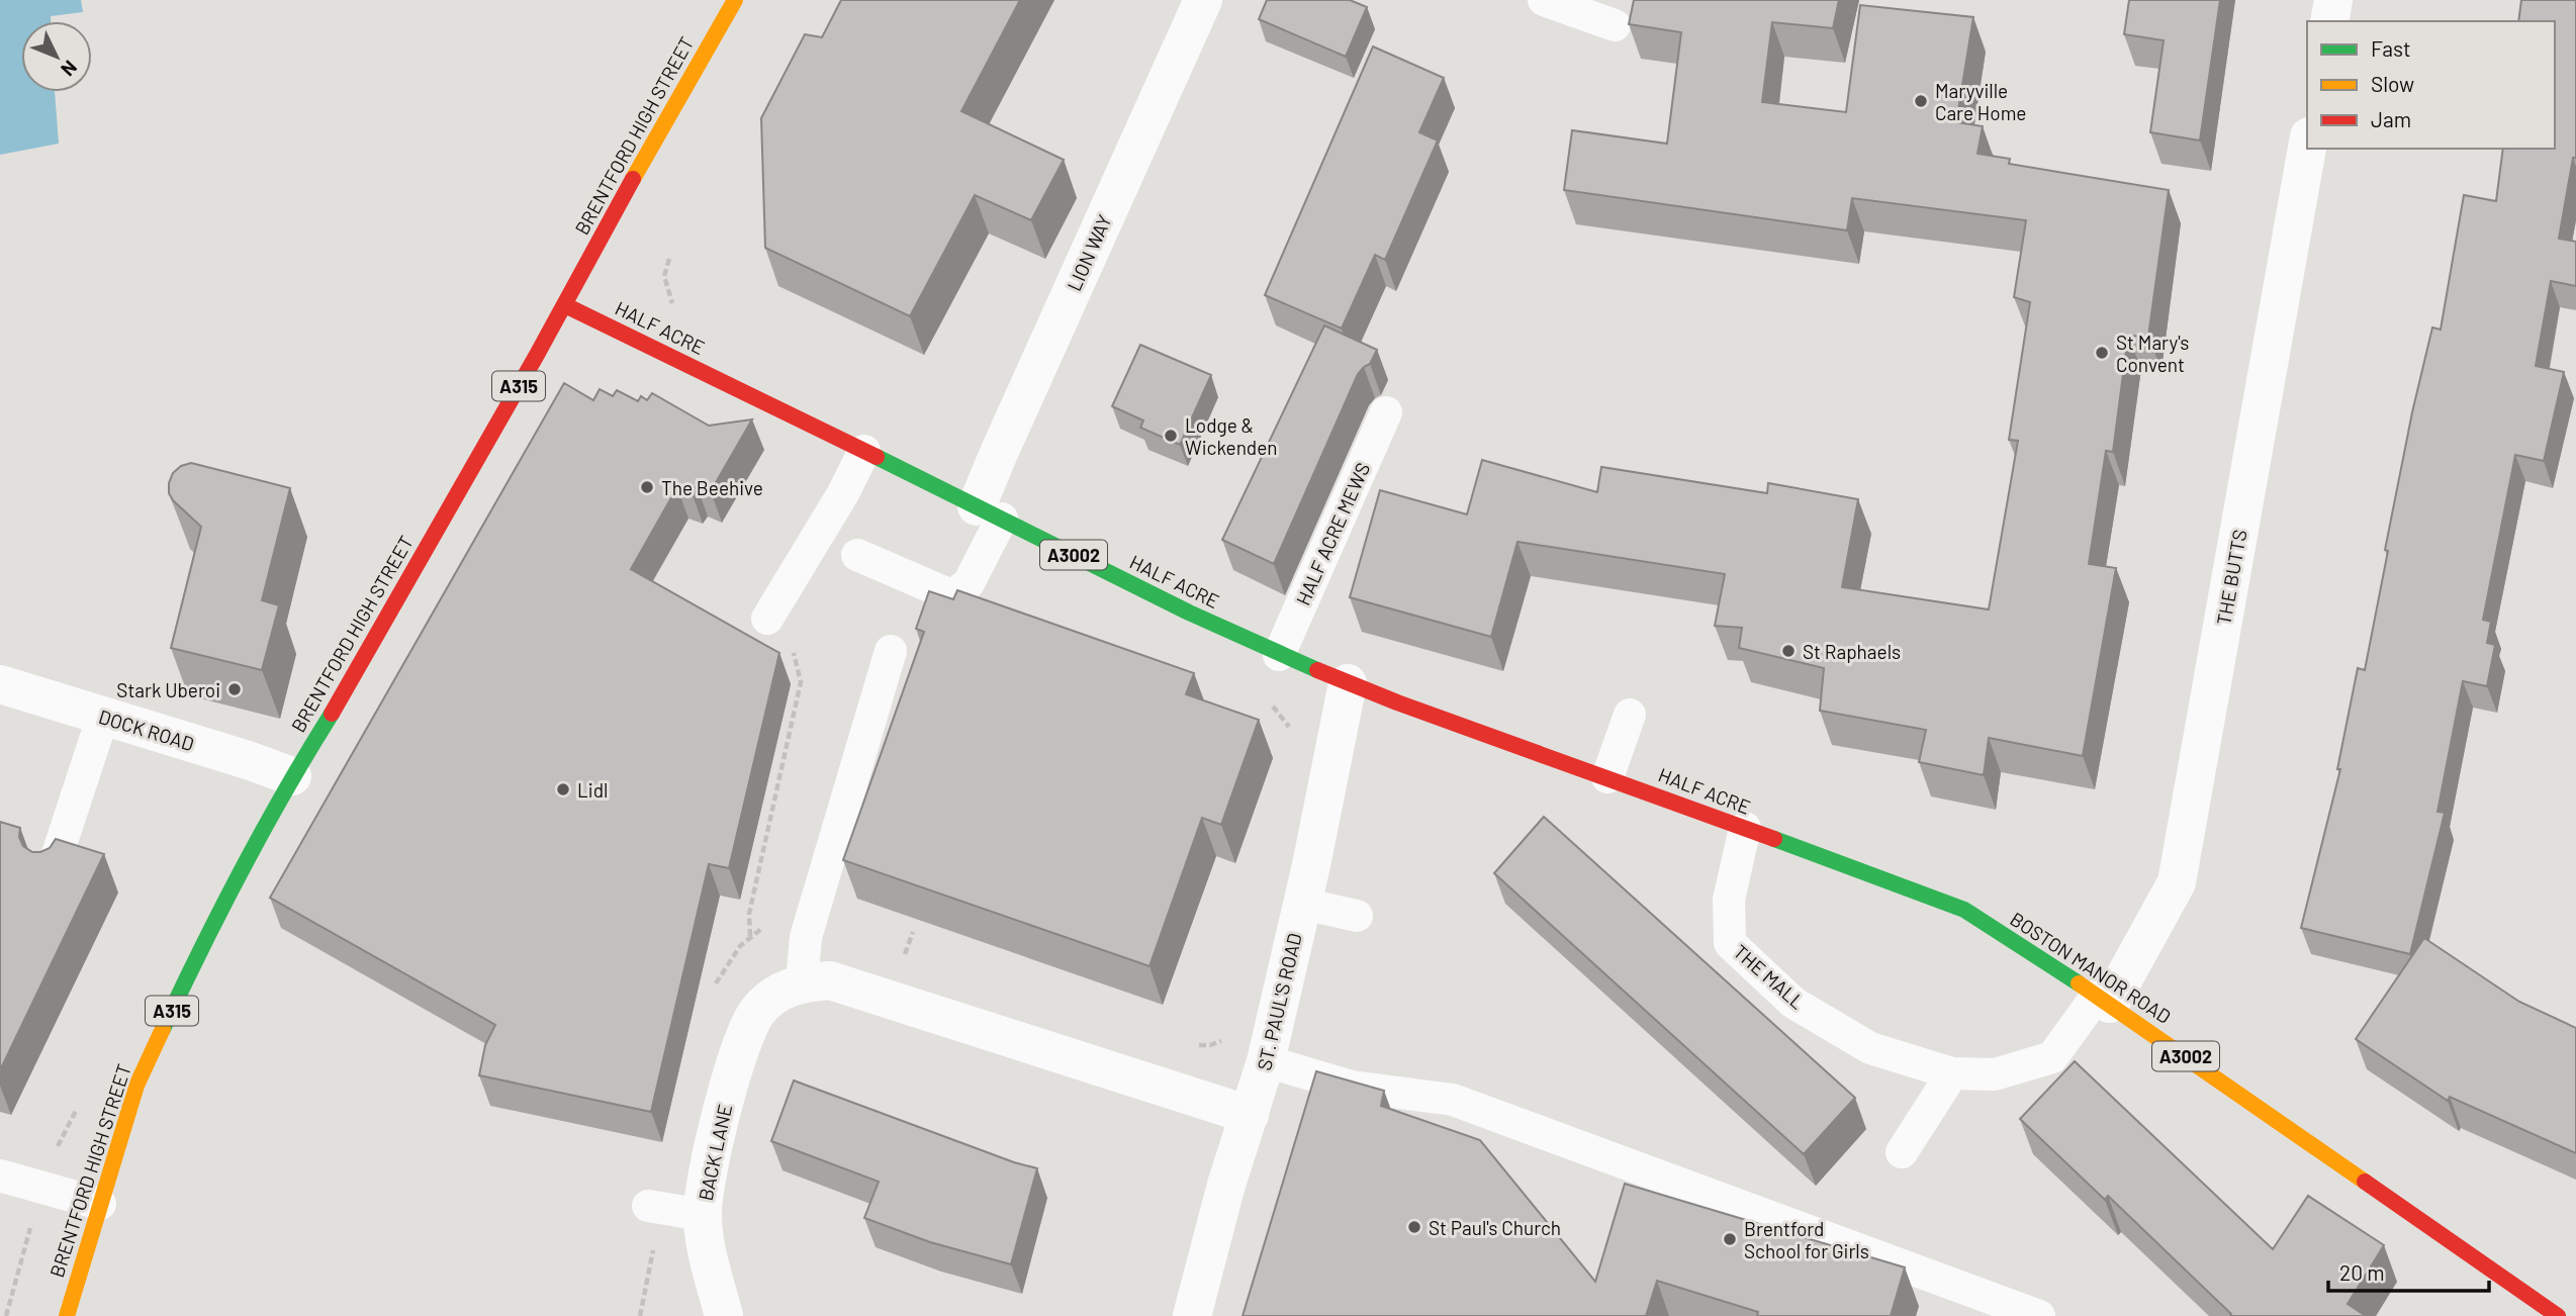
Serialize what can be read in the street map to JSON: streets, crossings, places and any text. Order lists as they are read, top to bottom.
{
  "streets": {
    "main road": [
      "BRENTFORD HIGH STREET",
      "HALF ACRE",
      "A315",
      "A3002",
      "BOSTON MANOR ROAD"
    ],
    "street": [
      "LION WAY",
      "THE BUTTS",
      "DOCK ROAD",
      "ST. PAUL'S ROAD",
      "BACK LANE"
    ],
    "lane": ["HALF ACRE MEWS", "THE MALL"]
  },
  "crossings": [
    ["BRENTFORD HIGH STREET", "HALF ACRE"],
    ["BRENTFORD HIGH STREET", "DOCK ROAD"],
    ["LION WAY", "HALF ACRE"],
    ["HALF ACRE", "HALF ACRE MEWS"],
    ["HALF ACRE", "BOSTON MANOR ROAD"],
    ["HALF ACRE", "THE MALL"],
    ["HALF ACRE", "ST. PAUL'S ROAD"],
    ["THE BUTTS", "BOSTON MANOR ROAD"],
    ["THE BUTTS", "THE MALL"],
    ["BOSTON MANOR ROAD", "THE MALL"]
  ],
  "places": [
    "Maryville Care Home",
    "St Mary's Convent",
    "Lodge & Wickenden",
    "The Beehive",
    "St Raphaels",
    "Stark Uberoi",
    "Lidl",
    "St Paul's Church",
    "Brentford School for Girls"
  ],
  "legend": ["Fast", "Slow", "Jam"],
  "scale_bar": "20 m",
  "north": "bottom right"
}
